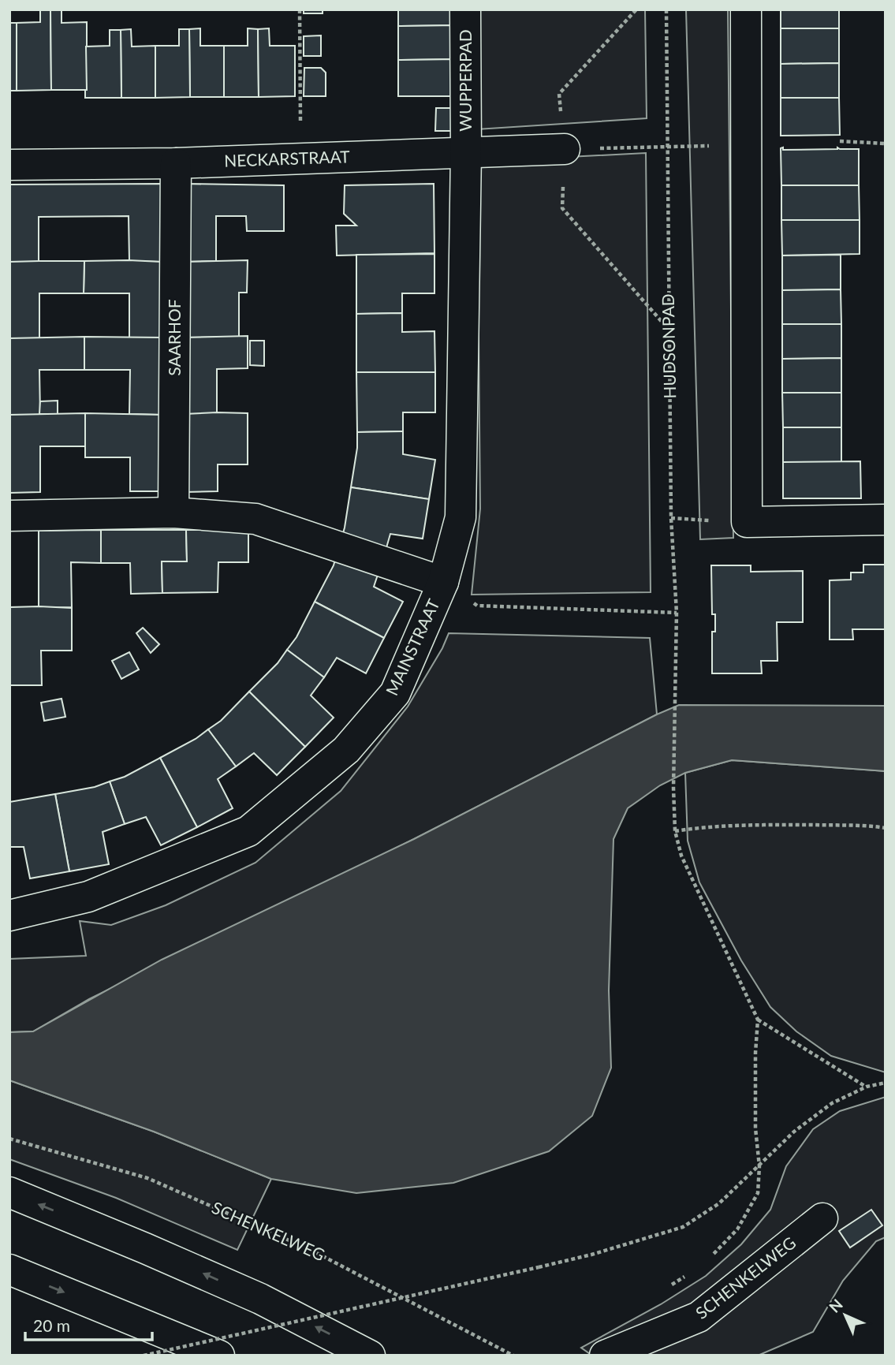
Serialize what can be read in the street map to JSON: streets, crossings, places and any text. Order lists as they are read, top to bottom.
{
  "streets": {
    "street": [
      "WUPPERPAD",
      "NECKARSTRAAT",
      "SAARHOF",
      "MAINSTRAAT",
      "SCHENKELWEG"
    ],
    "path": ["HUDSONPAD"]
  },
  "crossings": [
    ["WUPPERPAD", "NECKARSTRAAT"],
    ["WUPPERPAD", "MAINSTRAAT"],
    ["NECKARSTRAAT", "SAARHOF"],
    ["NECKARSTRAAT", "MAINSTRAAT"]
  ],
  "scale_bar": "20 m",
  "north": "top left"
}
